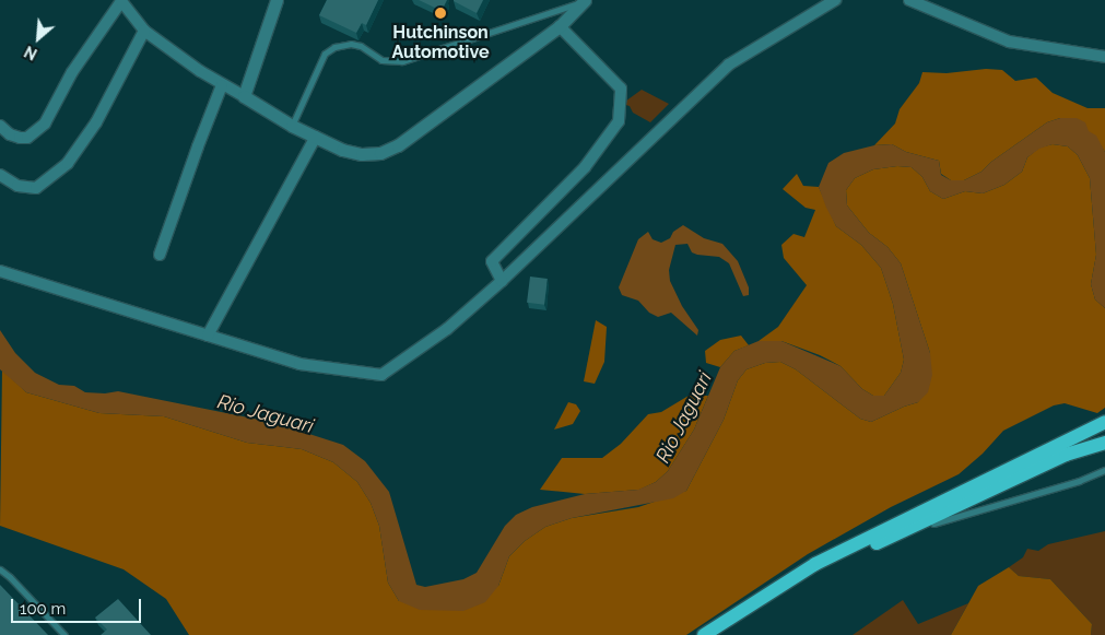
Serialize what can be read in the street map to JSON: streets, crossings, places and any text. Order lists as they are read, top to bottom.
{
  "water": ["Rio Jaguari"],
  "places": ["Hutchinson Automotive"],
  "scale_bar": "100 m",
  "north": "bottom left"
}
